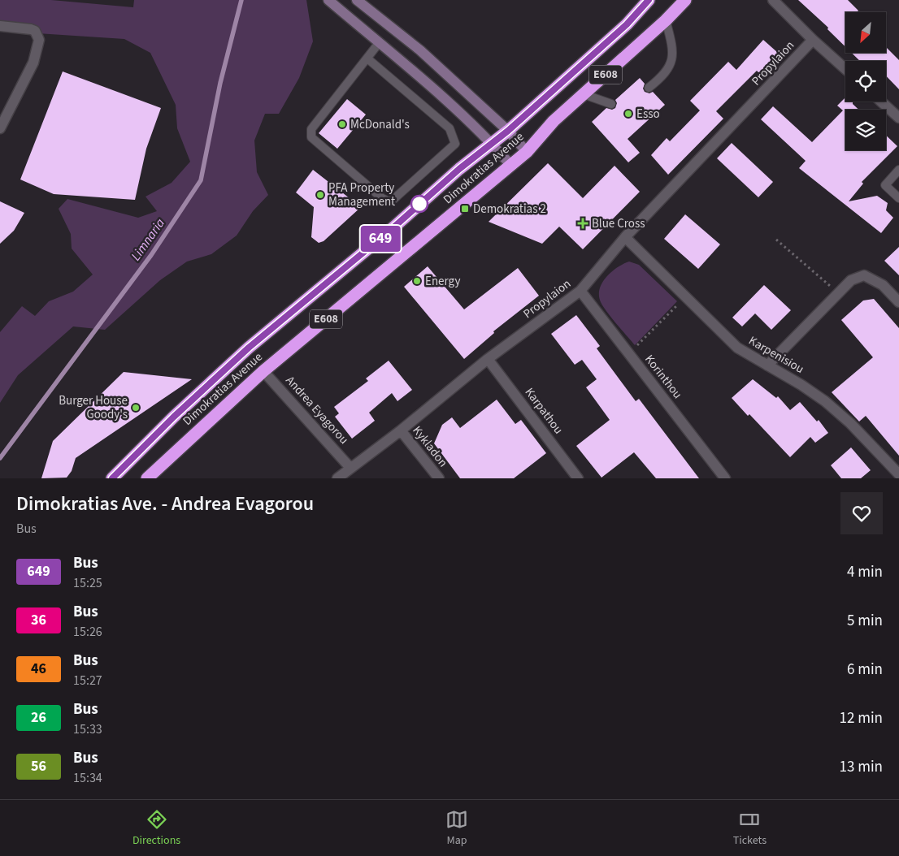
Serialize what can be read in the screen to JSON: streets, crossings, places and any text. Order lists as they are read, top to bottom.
{
  "streets": {
    "highway": ["E608", "Dimokratias Avenue"],
    "street": [
      "Propylaion",
      "Karpenisiou",
      "Korinthou",
      "Andrea Eyagorou",
      "Karpathou",
      "Kykladon"
    ]
  },
  "crossings": [
    ["Propylaion", "Karpenisiou"],
    ["Propylaion", "Korinthou"],
    ["Propylaion", "Andrea Eyagorou"],
    ["Propylaion", "Karpathou"],
    ["Propylaion", "Kykladon"],
    ["Dimokratias Avenue", "Andrea Eyagorou"]
  ],
  "water": ["Limnaria"],
  "places": {
    "other": [
      "Esso",
      "McDonald's",
      "PFA Property Management",
      "Energy",
      "Burger House Goody's"
    ],
    "transit": ["Demokratias 2"],
    "health": ["Blue Cross"]
  },
  "lines": ["bus line 649"],
  "north": "bottom left",
  "page": {
    "on_map": "649",
    "heading": ["Dimokratias Ave. - Andrea Evagorou", "Bus"],
    "list": [
      {
        "mark": "649",
        "name": "Bus",
        "note": "15:25",
        "value": "4 min"
      },
      {
        "mark": "36",
        "name": "Bus",
        "note": "15:26",
        "value": "5 min"
      },
      {
        "mark": "46",
        "name": "Bus",
        "note": "15:27",
        "value": "6 min"
      },
      {
        "mark": "26",
        "name": "Bus",
        "note": "15:33",
        "value": "12 min"
      },
      {
        "mark": "56",
        "name": "Bus",
        "note": "15:34",
        "value": "13 min"
      }
    ],
    "tabs": ["Directions", "Map", "Tickets"]
  }
}
